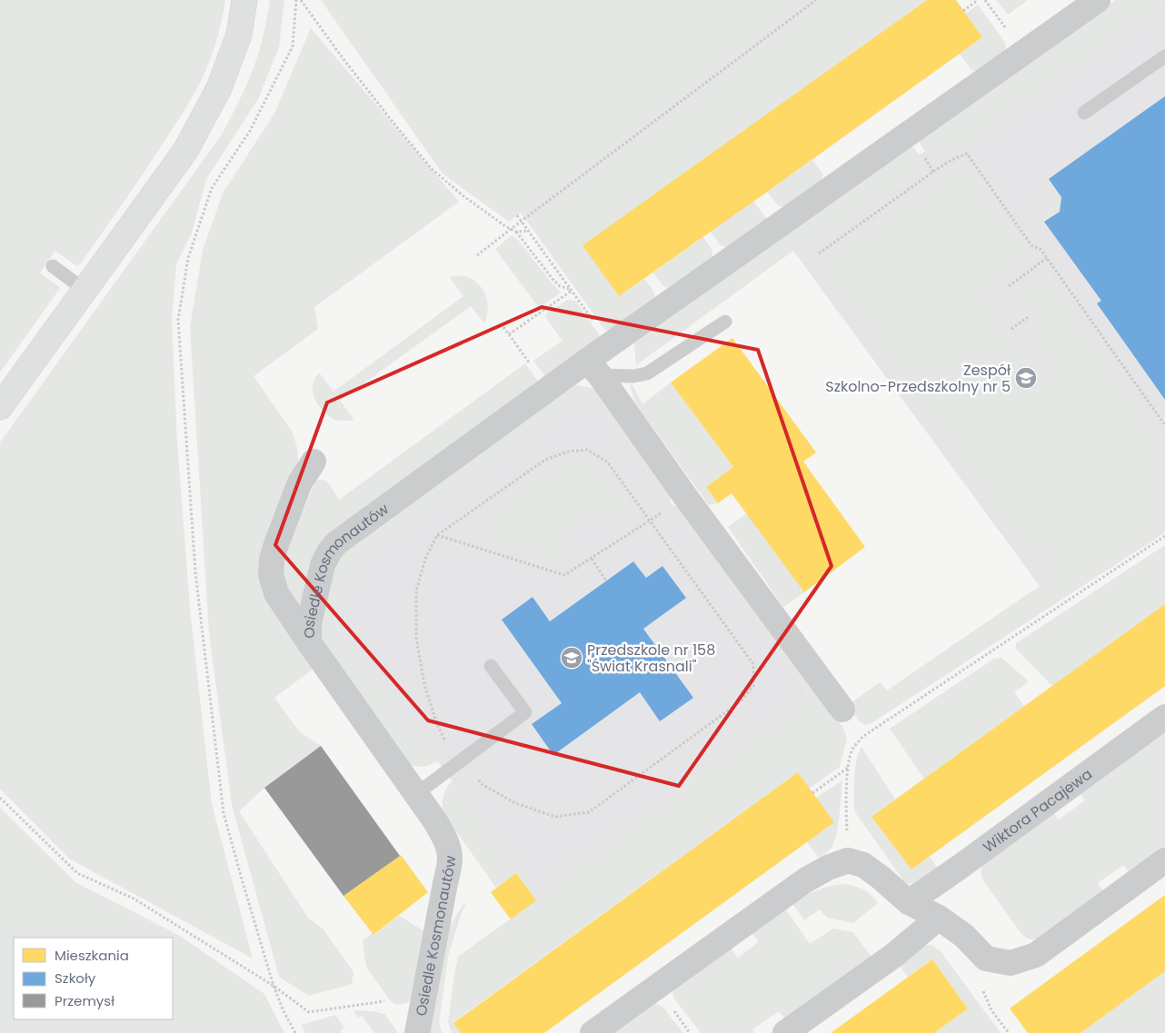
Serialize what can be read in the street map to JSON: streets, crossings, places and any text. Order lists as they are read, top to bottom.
{
  "streets": {
    "street": ["Osiedle Kosmonautów", "Wiktora Pacajewa"]
  },
  "places": {
    "school or university": ["Zespół Szkolno-Przedszkolny nr 5", "Przedszkole nr 158 \"Świat Krasnali\""]
  },
  "legend": ["Mieszkania", "Szkoły", "Przemysł"]
}
